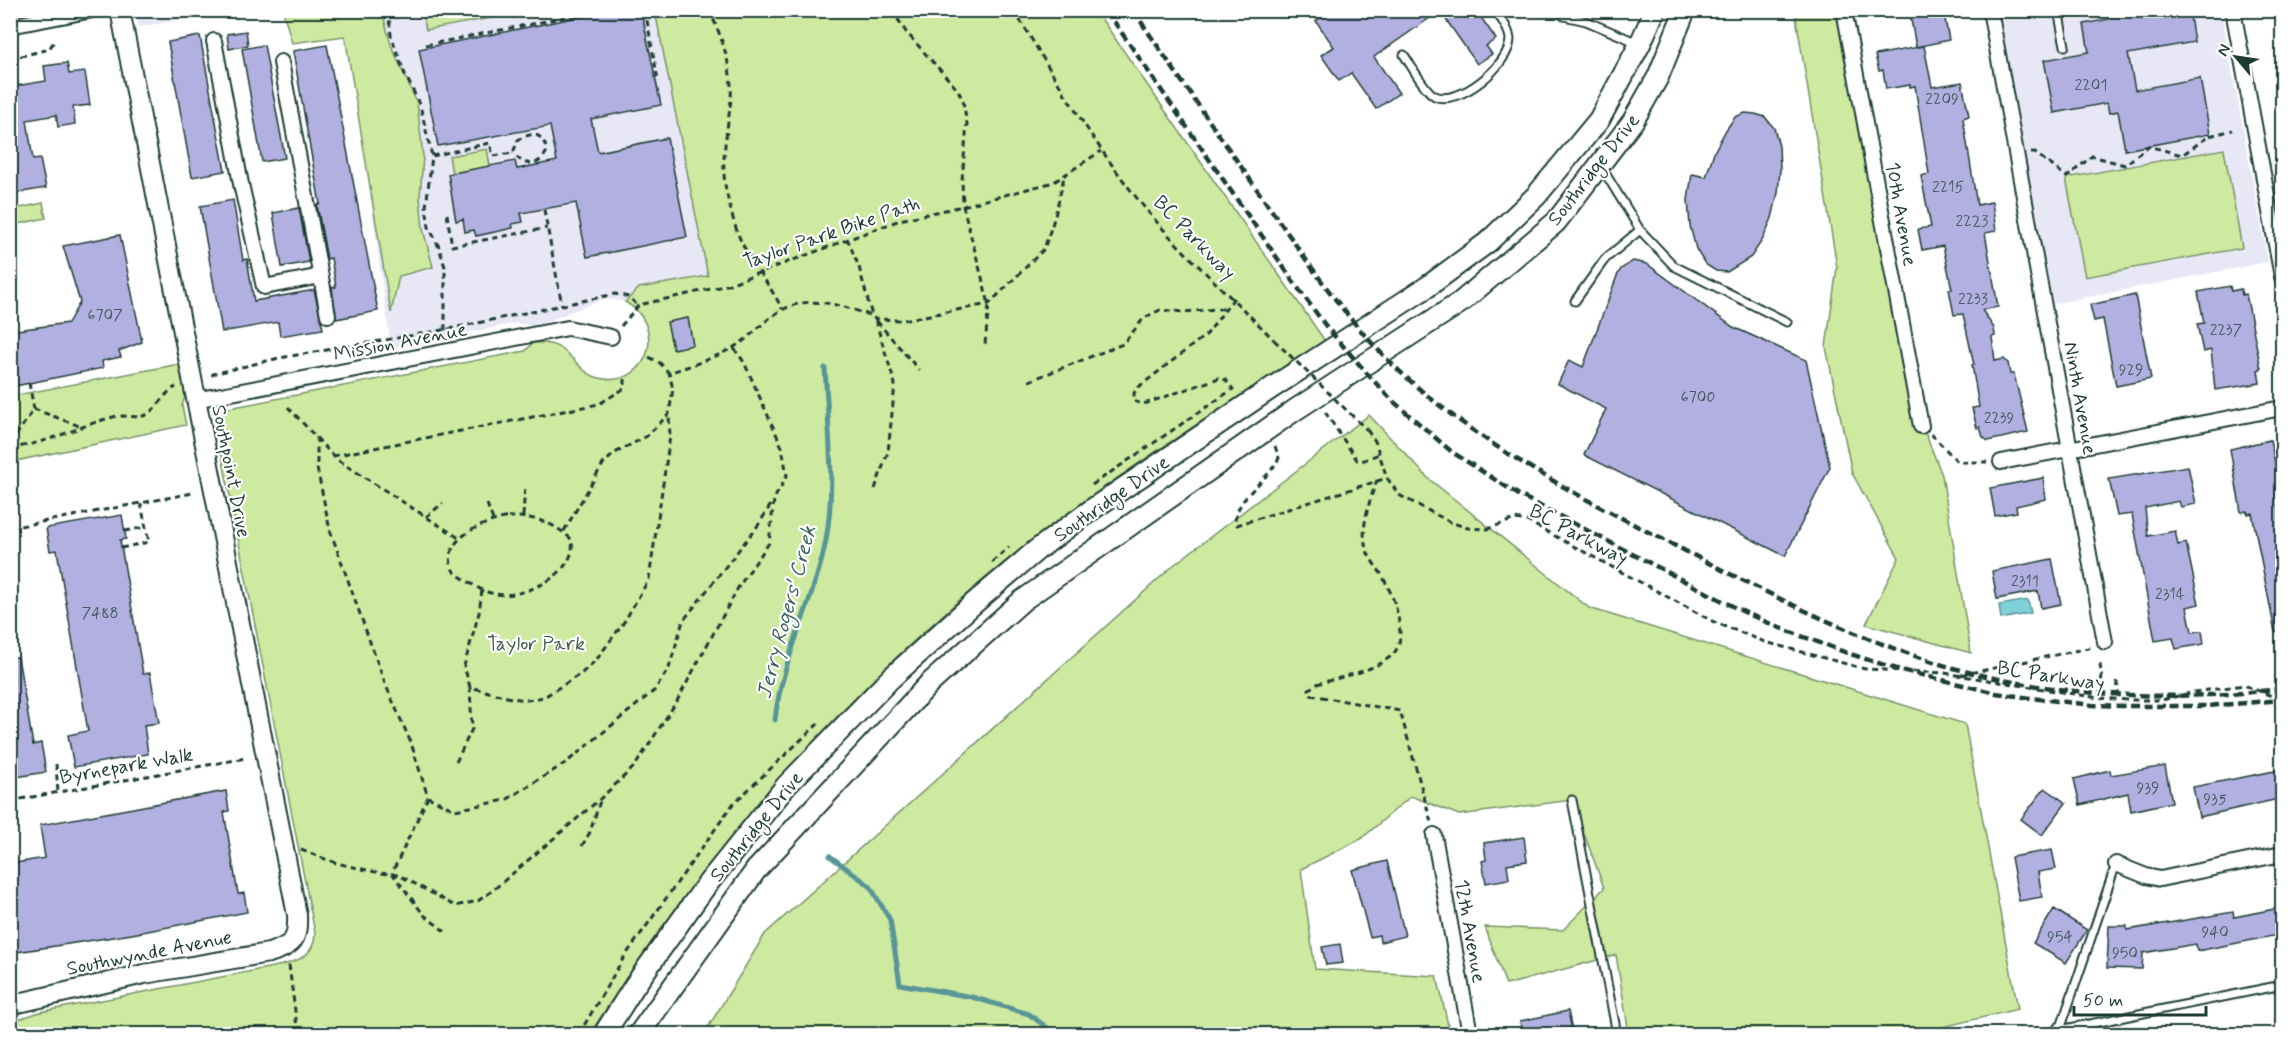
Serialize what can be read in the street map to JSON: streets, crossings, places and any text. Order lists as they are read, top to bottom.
{
  "streets": {
    "main road": ["Southridge Drive"],
    "street": [
      "10th Avenue",
      "Mission Avenue",
      "Ninth Avenue",
      "Southpoint Drive",
      "12th Avenue",
      "Southwynde Avenue"
    ],
    "path": ["Taylor Park Bike Path", "BC Parkway", "Byrnepark Walk"]
  },
  "crossings": [
    ["Taylor Park Bike Path", "BC Parkway"],
    ["Mission Avenue", "Southpoint Drive"],
    ["Southpoint Drive", "Southwynde Avenue"]
  ],
  "water": ["Jerry Rogers' Creek"],
  "parks": ["Taylor Park"],
  "house_numbers": [
    "2201",
    "2209",
    "2215",
    "2223",
    "2233",
    "6707",
    "2237",
    "929",
    "6700",
    "2239",
    "2311",
    "2314",
    "7488",
    "939",
    "935",
    "940",
    "954",
    "950"
  ],
  "scale_bar": "50 m",
  "north": "top left"
}
